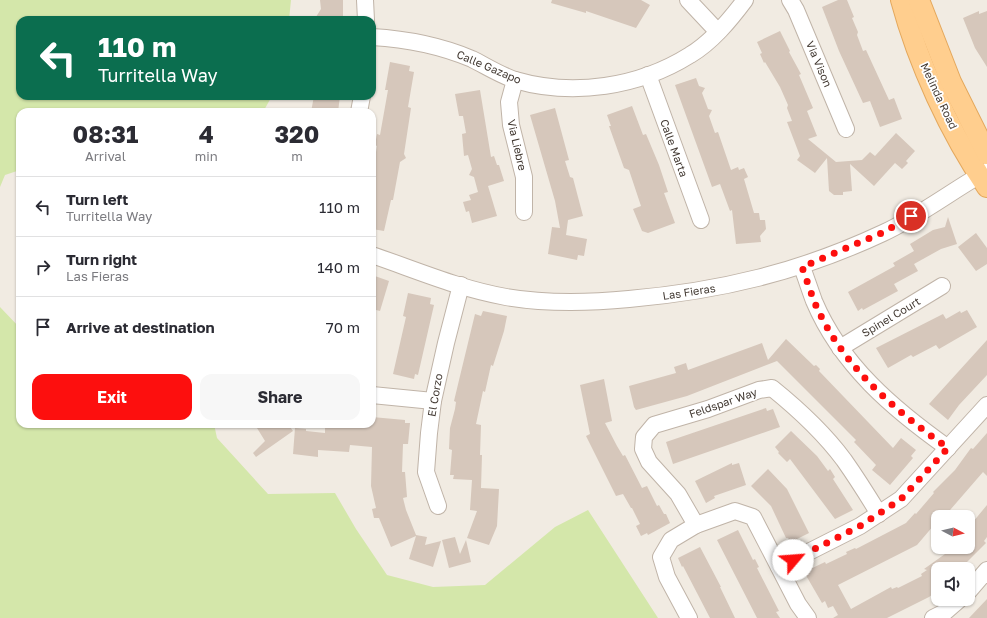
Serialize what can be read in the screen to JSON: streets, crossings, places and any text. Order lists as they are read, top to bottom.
{
  "streets": {
    "main road": ["Melinda Road"],
    "street": [
      "Via Vison",
      "Calle Gazapo",
      "Via Liebre",
      "Calle Marta",
      "Las Fieras",
      "Spinel Court",
      "El Corzo",
      "Feldspar Way"
    ]
  },
  "crossings": [
    ["Calle Gazapo", "Via Liebre"],
    ["Calle Gazapo", "Calle Marta"],
    ["Melinda Road", "Las Fieras"],
    ["Las Fieras", "El Corzo"]
  ],
  "north": "right",
  "page": {
    "turn": ["110 m", "Turritella Way"],
    "eta": [
      "08:31",
      "Arrival",
      "4",
      "min",
      "320",
      "m"
    ],
    "list": [
      {
        "name": "Turn left",
        "note": "Turritella Way",
        "value": "110 m"
      },
      {
        "name": "Turn right",
        "note": "Las Fieras",
        "value": "140 m"
      },
      {
        "name": "Arrive at destination",
        "value": "70 m"
      }
    ],
    "buttons": ["Exit", "Share"]
  }
}
